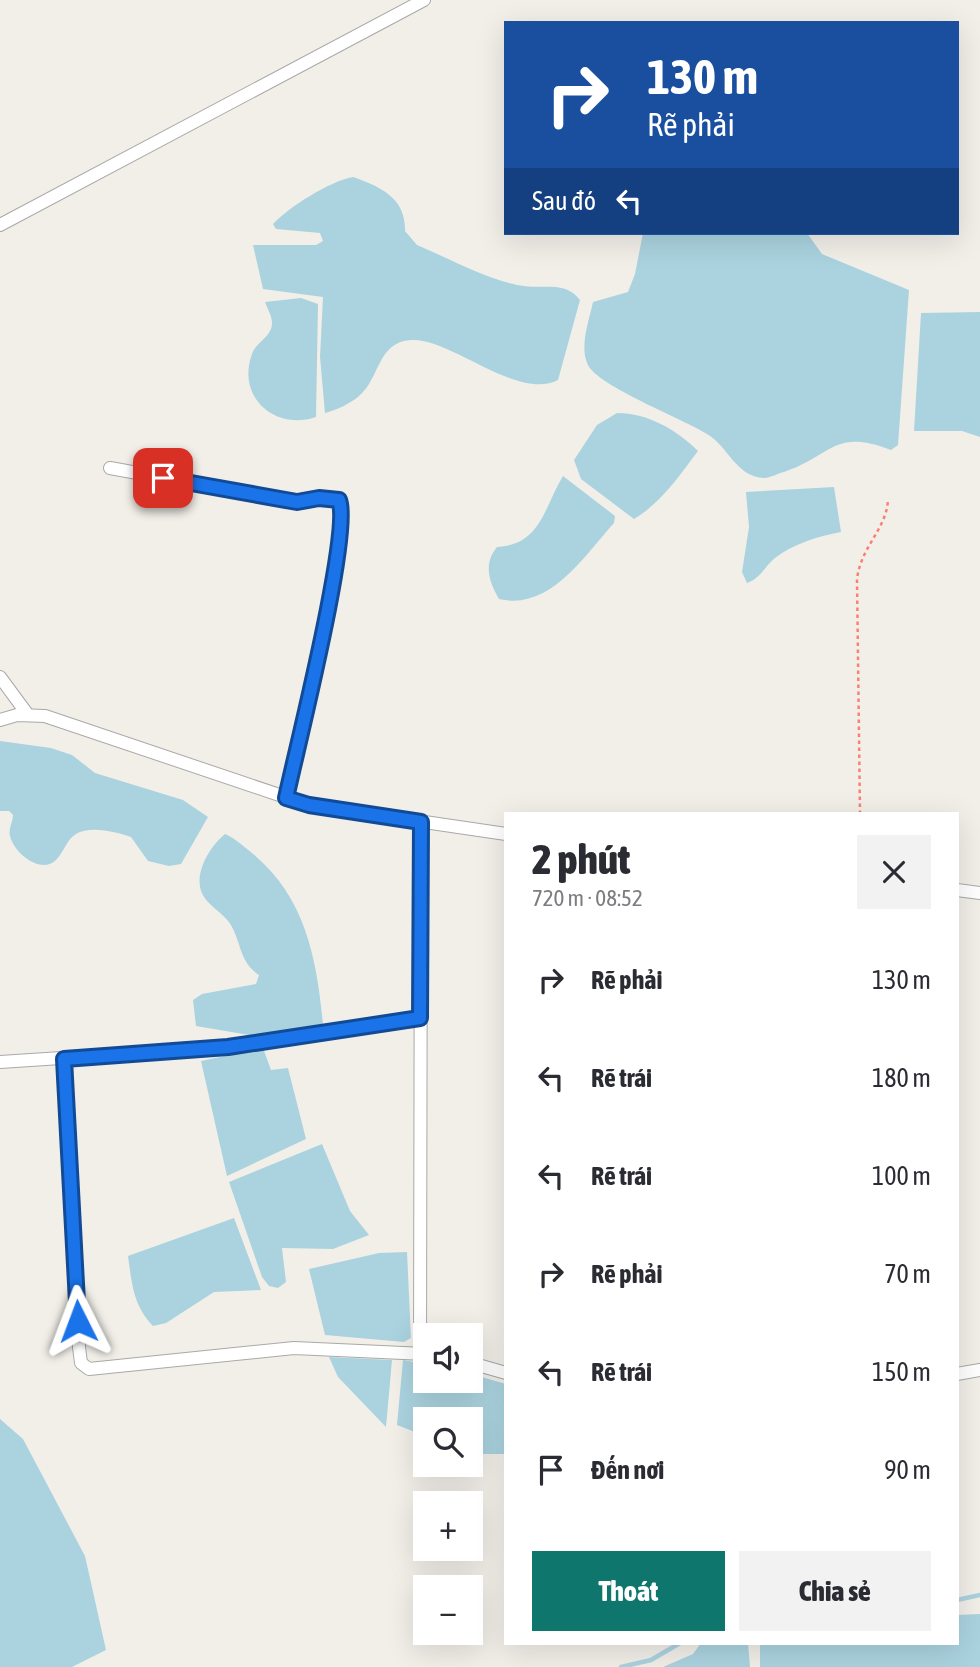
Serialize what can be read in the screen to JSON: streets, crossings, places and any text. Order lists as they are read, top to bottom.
{
  "page": {
    "turn": ["130 m", "Rẽ phải"],
    "then": "Sau đó",
    "heading": ["2 phút", "720 m · 08:52"],
    "list": [
      {
        "name": "Rẽ phải",
        "value": "130 m"
      },
      {
        "name": "Rẽ trái",
        "value": "180 m"
      },
      {
        "name": "Rẽ trái",
        "value": "100 m"
      },
      {
        "name": "Rẽ phải",
        "value": "70 m"
      },
      {
        "name": "Rẽ trái",
        "value": "150 m"
      },
      {
        "name": "Đến nơi",
        "value": "90 m"
      }
    ],
    "map_buttons": ["+", "−"],
    "buttons": ["Thoát", "Chia sẻ"]
  }
}
